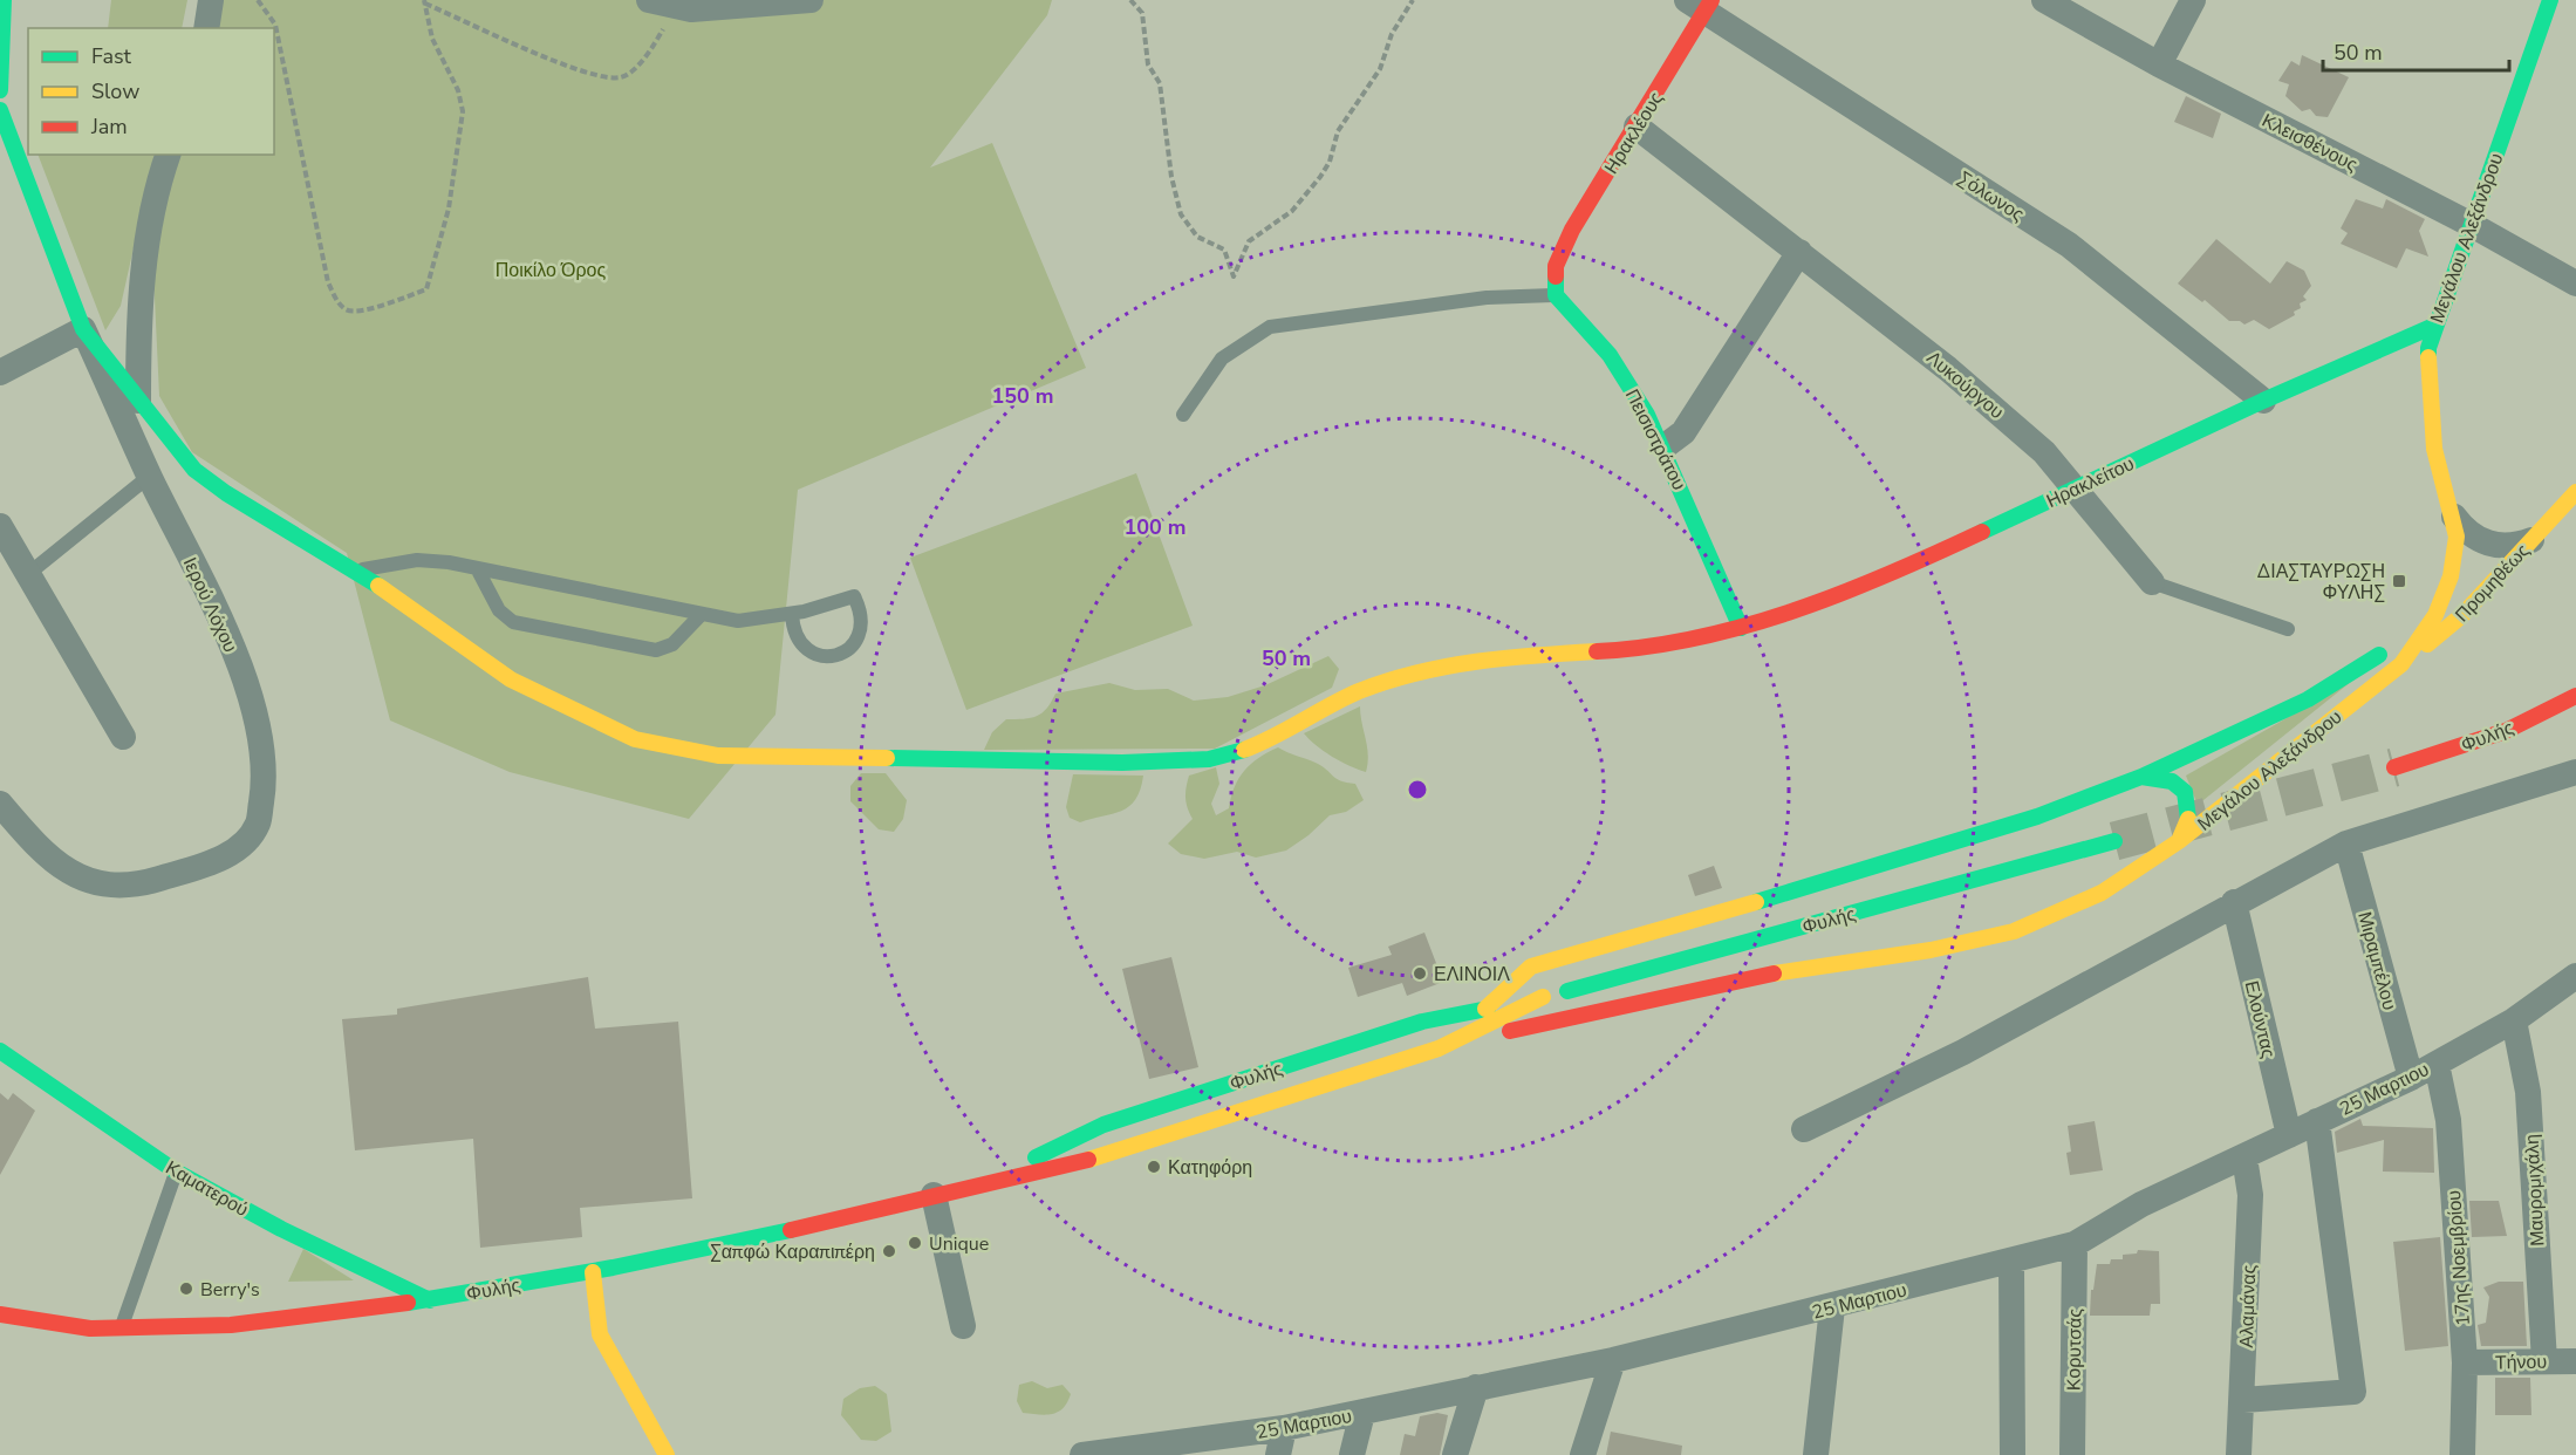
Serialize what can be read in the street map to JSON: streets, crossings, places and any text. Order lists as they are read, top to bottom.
{
  "streets": {
    "main road": [
      "Ηρακλέους",
      "Μεγάλου Αλεξάνδρου",
      "Πεισιστράτου",
      "Ηρακλείτου",
      "Προμηθέως",
      "Ιερού Λόχου",
      "Φυλής",
      "Καματερού"
    ],
    "street": [
      "Κλεισθένους",
      "Σόλωνος",
      "Λυκούργου",
      "Μιραμπέλου",
      "Ελούντας",
      "25 Μαρτιου",
      "Μαυρομιχάλη",
      "17ης Νοεμβρίου",
      "Αλαμάνας",
      "Κορυτσάς",
      "Τήνου"
    ]
  },
  "crossings": [
    ["Ηρακλέους", "Σόλωνος"],
    ["Ηρακλέους", "Λυκούργου"],
    ["Ηρακλέους", "Πεισιστράτου"],
    ["Κλεισθένους", "Μεγάλου Αλεξάνδρου"],
    ["Σόλωνος", "Ηρακλείτου"],
    ["Μεγάλου Αλεξάνδρου", "Ηρακλείτου"],
    ["Μεγάλου Αλεξάνδρου", "Προμηθέως"],
    ["Μεγάλου Αλεξάνδρου", "Φυλής"],
    ["Λυκούργου", "Ηρακλείτου"],
    ["Πεισιστράτου", "Ηρακλείτου"],
    ["Ηρακλείτου", "Ιερού Λόχου"],
    ["Φυλής", "Καματερού"],
    ["Μιραμπέλου", "25 Μαρτιου"],
    ["Ελούντας", "25 Μαρτιου"],
    ["25 Μαρτιου", "Μαυρομιχάλη"],
    ["25 Μαρτιου", "17ης Νοεμβρίου"],
    ["25 Μαρτιου", "Αλαμάνας"],
    ["25 Μαρτιου", "Κορυτσάς"],
    ["Μαυρομιχάλη", "Τήνου"],
    ["17ης Νοεμβρίου", "Τήνου"]
  ],
  "parks": ["Ποικίλο Όρος"],
  "places": {
    "transit": ["ΔΙΑΣΤΑΥΡΩΣΗ ΦΥΛΗΣ"],
    "other": [
      "ΕΛΙΝΟΙΛ",
      "Κατηφόρη",
      "Unique",
      "Σαπφώ Καραπιπέρη",
      "Berry's"
    ]
  },
  "legend": ["Fast", "Slow", "Jam"],
  "scale_bar": "50 m",
  "rings": ["150 m", "100 m", "50 m"]
}
